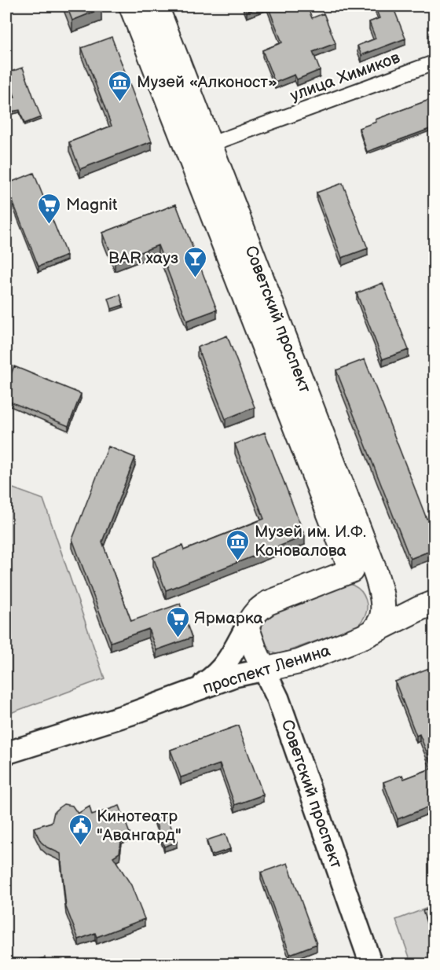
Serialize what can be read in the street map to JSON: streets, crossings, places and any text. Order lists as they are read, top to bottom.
{
  "streets": {
    "main road": ["Советский проспект", "проспект Ленина"],
    "street": ["улица Химиков"]
  },
  "crossings": [
    ["улица Химиков", "Советский проспект"],
    ["Советский проспект", "проспект Ленина"]
  ],
  "places": {
    "museum": ["Музей «Алконост»", "Музей им. И.Ф. Коновалова"],
    "supermarket": ["Magnit", "Ярмарка"],
    "bar": ["BAR хауз"],
    "public building": ["Кинотеатр \"Авангард\""]
  }
}
